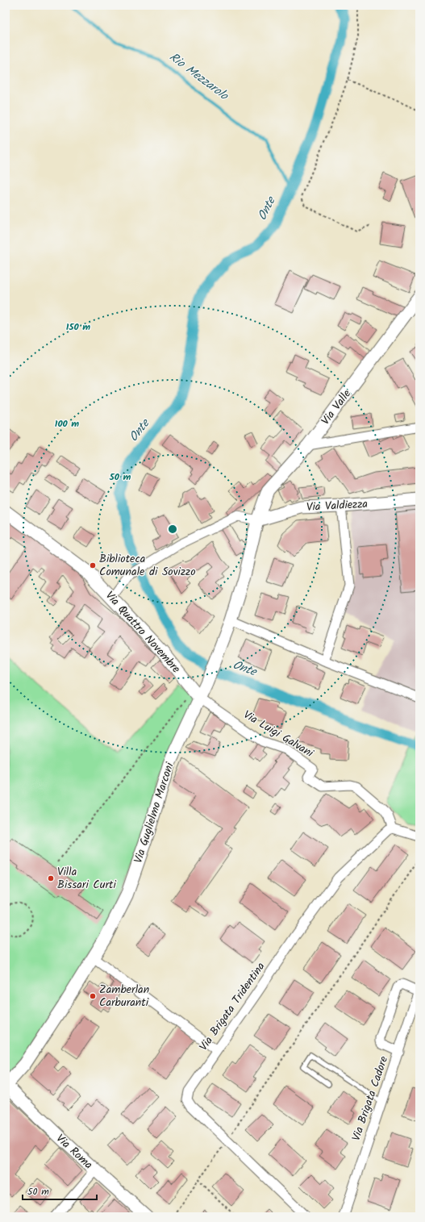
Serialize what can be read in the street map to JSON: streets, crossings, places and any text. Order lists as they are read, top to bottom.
{
  "streets": {
    "main road": [
      "Via Valle",
      "Via Valdiezza",
      "Via Quattro Novembre",
      "Via Guglielmo Marconi",
      "Via Roma"
    ],
    "street": ["Via Luigi Galvani", "Via Brigata Tridentina", "Via Brigata Cadore"]
  },
  "crossings": [
    ["Via Valle", "Via Valdiezza"],
    ["Via Valle", "Via Guglielmo Marconi"],
    ["Via Valdiezza", "Via Guglielmo Marconi"],
    ["Via Quattro Novembre", "Via Luigi Galvani"],
    ["Via Quattro Novembre", "Via Guglielmo Marconi"],
    ["Via Luigi Galvani", "Via Guglielmo Marconi"],
    ["Via Luigi Galvani", "Via Brigata Tridentina"],
    ["Via Guglielmo Marconi", "Via Roma"]
  ],
  "water": ["Rio Mezzarolo", "Onte"],
  "places": ["Biblioteca Comunale di Sovizzo", "Villa Bissari Curti", "Zamberlan Carburanti"],
  "scale_bar": "50 m",
  "rings": ["150 m", "100 m", "50 m"]
}
